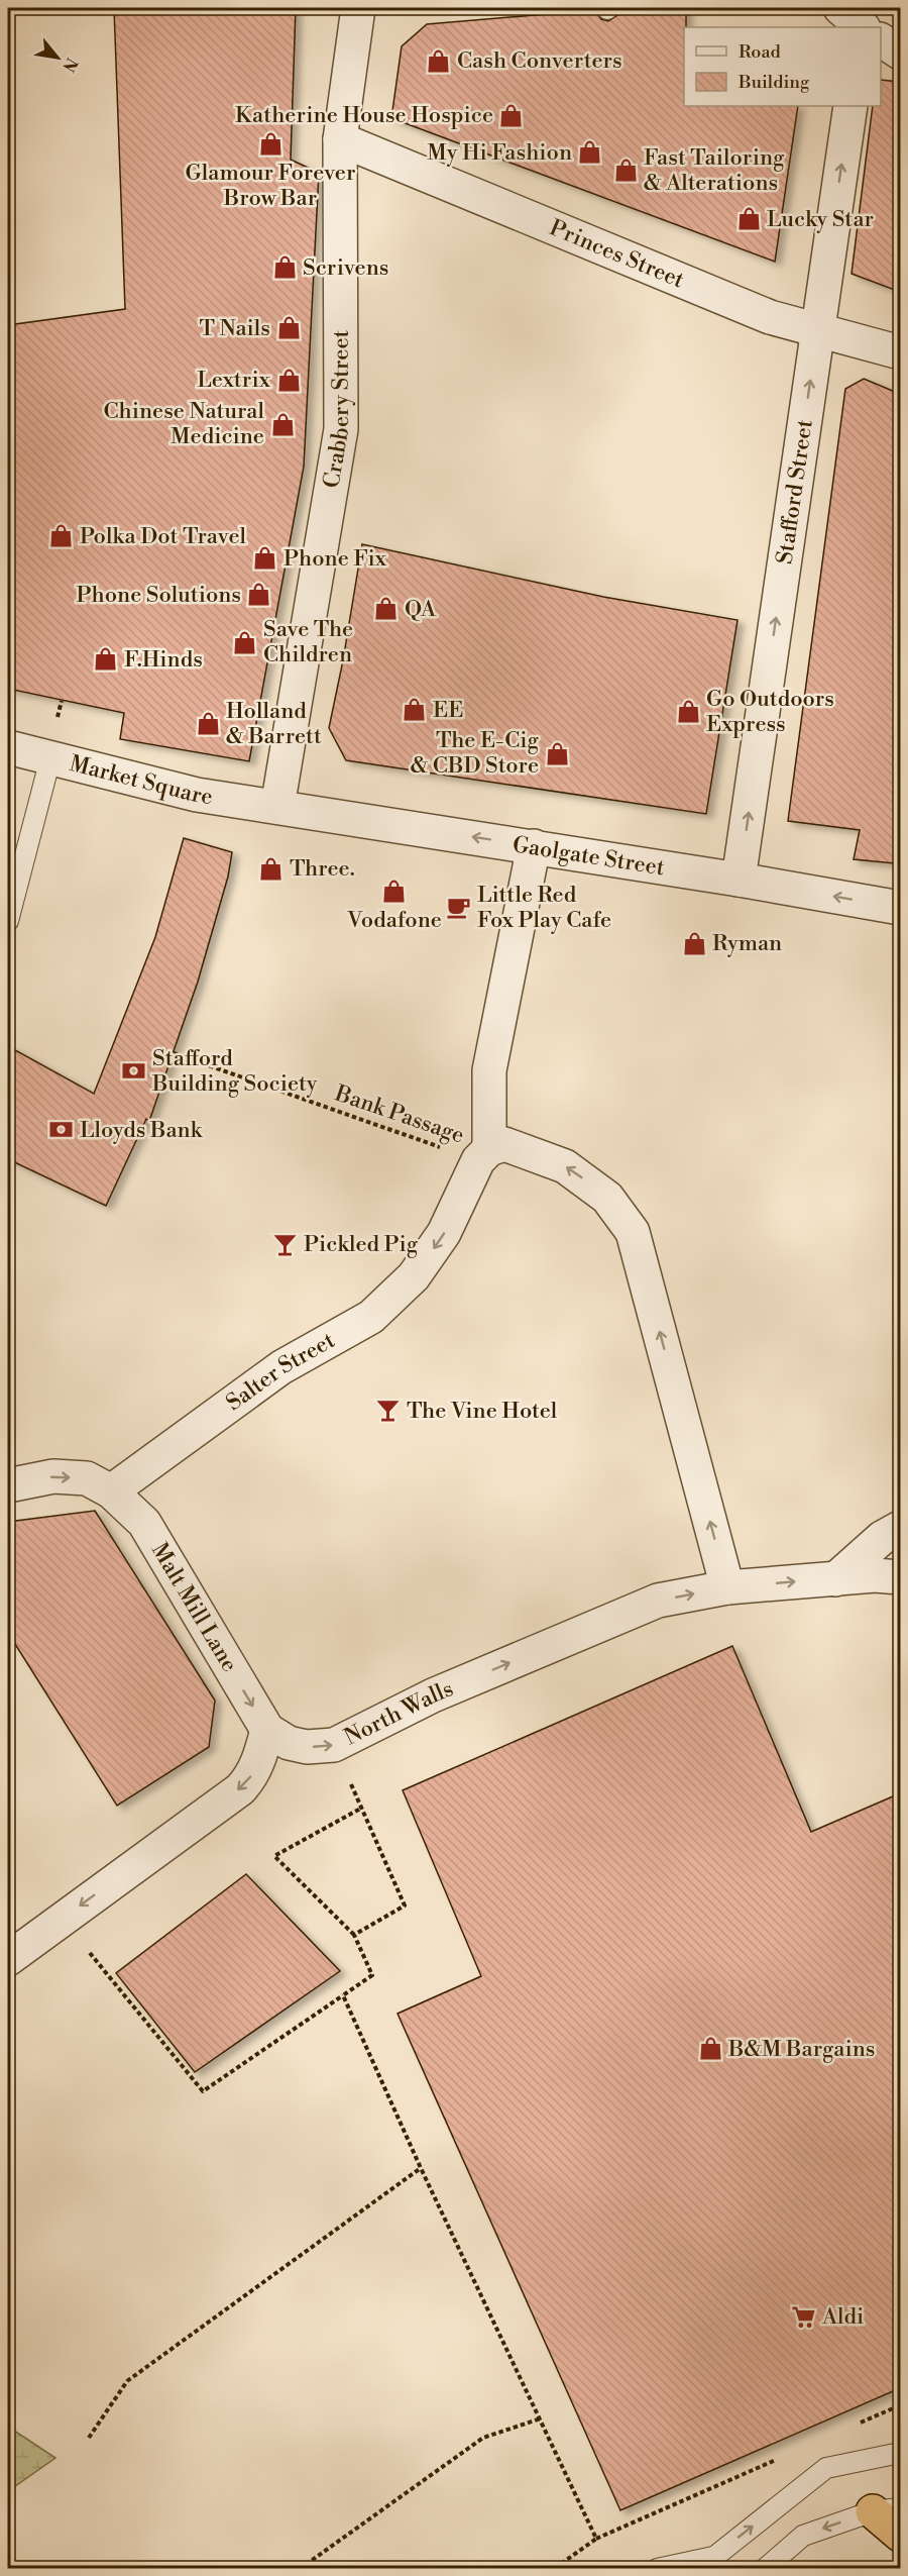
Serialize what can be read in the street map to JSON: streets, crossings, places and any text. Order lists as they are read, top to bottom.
{
  "streets": {
    "street": [
      "Princes Street",
      "Crabbery Street",
      "Stafford Street",
      "Market Square",
      "Gaolgate Street",
      "Salter Street",
      "Malt Mill Lane",
      "North Walls"
    ],
    "path": ["Bank Passage"]
  },
  "crossings": [
    ["Princes Street", "Crabbery Street"],
    ["Princes Street", "Stafford Street"],
    ["Crabbery Street", "Market Square"],
    ["Crabbery Street", "Gaolgate Street"],
    ["Stafford Street", "Gaolgate Street"],
    ["Market Square", "Gaolgate Street"],
    ["Gaolgate Street", "Salter Street"],
    ["Bank Passage", "Salter Street"],
    ["Salter Street", "Malt Mill Lane"],
    ["Malt Mill Lane", "North Walls"]
  ],
  "one_way": [
    "Stafford Street",
    "Gaolgate Street",
    "Salter Street",
    "Malt Mill Lane",
    "North Walls"
  ],
  "places": {
    "shop": [
      "Cash Converters",
      "Katherine House Hospice",
      "Glamour Forever Brow Bar",
      "My Hi Fashion",
      "Fast Tailoring & Alterations",
      "Lucky Star",
      "Scrivens",
      "T Nails",
      "Lextrix",
      "Chinese Natural Medicine",
      "Polka Dot Travel",
      "Phone Fix",
      "Phone Solutions",
      "QA",
      "Save The Children",
      "F.Hinds",
      "EE",
      "Go Outdoors Express",
      "Holland & Barrett",
      "The E-Cig & CBD Store",
      "Three.",
      "Vodafone",
      "Ryman",
      "B&M Bargains"
    ],
    "cafe": ["Little Red Fox Play Cafe"],
    "bank": ["Stafford Building Society", "Lloyds Bank"],
    "bar": ["Pickled Pig", "The Vine Hotel"],
    "supermarket": ["Aldi"]
  },
  "legend": ["Road", "Building"],
  "north": "bottom right"
}
